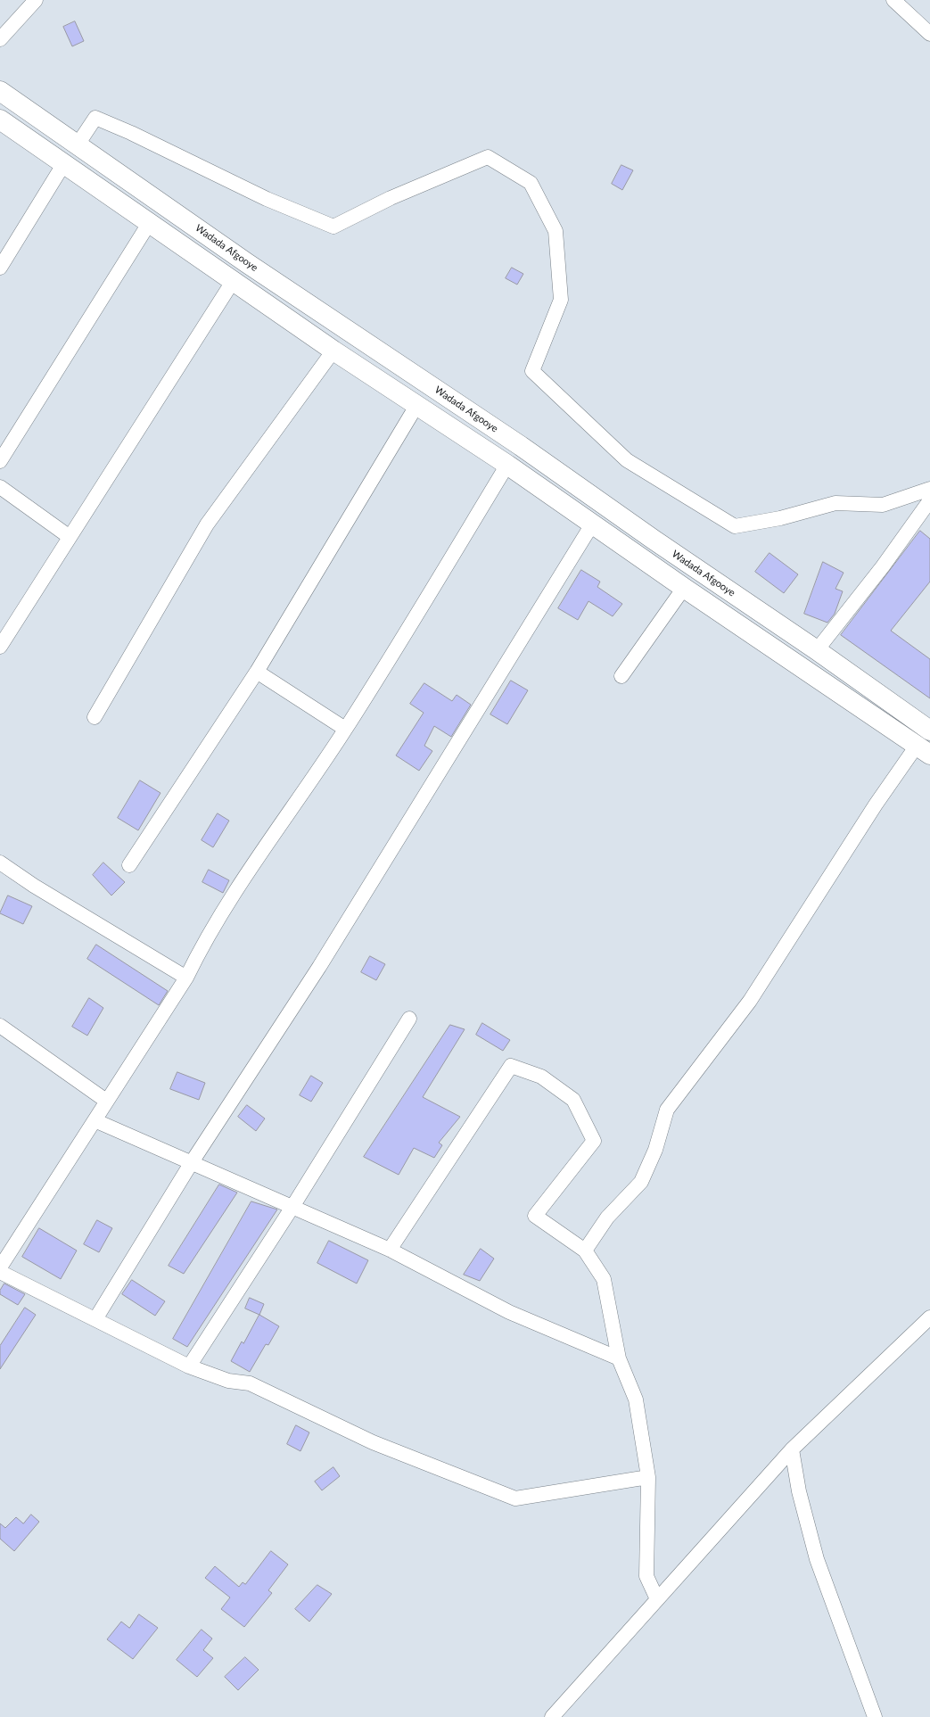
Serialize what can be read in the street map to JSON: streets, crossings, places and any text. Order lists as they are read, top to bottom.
{
  "streets": {
    "highway": ["Wadada Afgooye"]
  }
}
